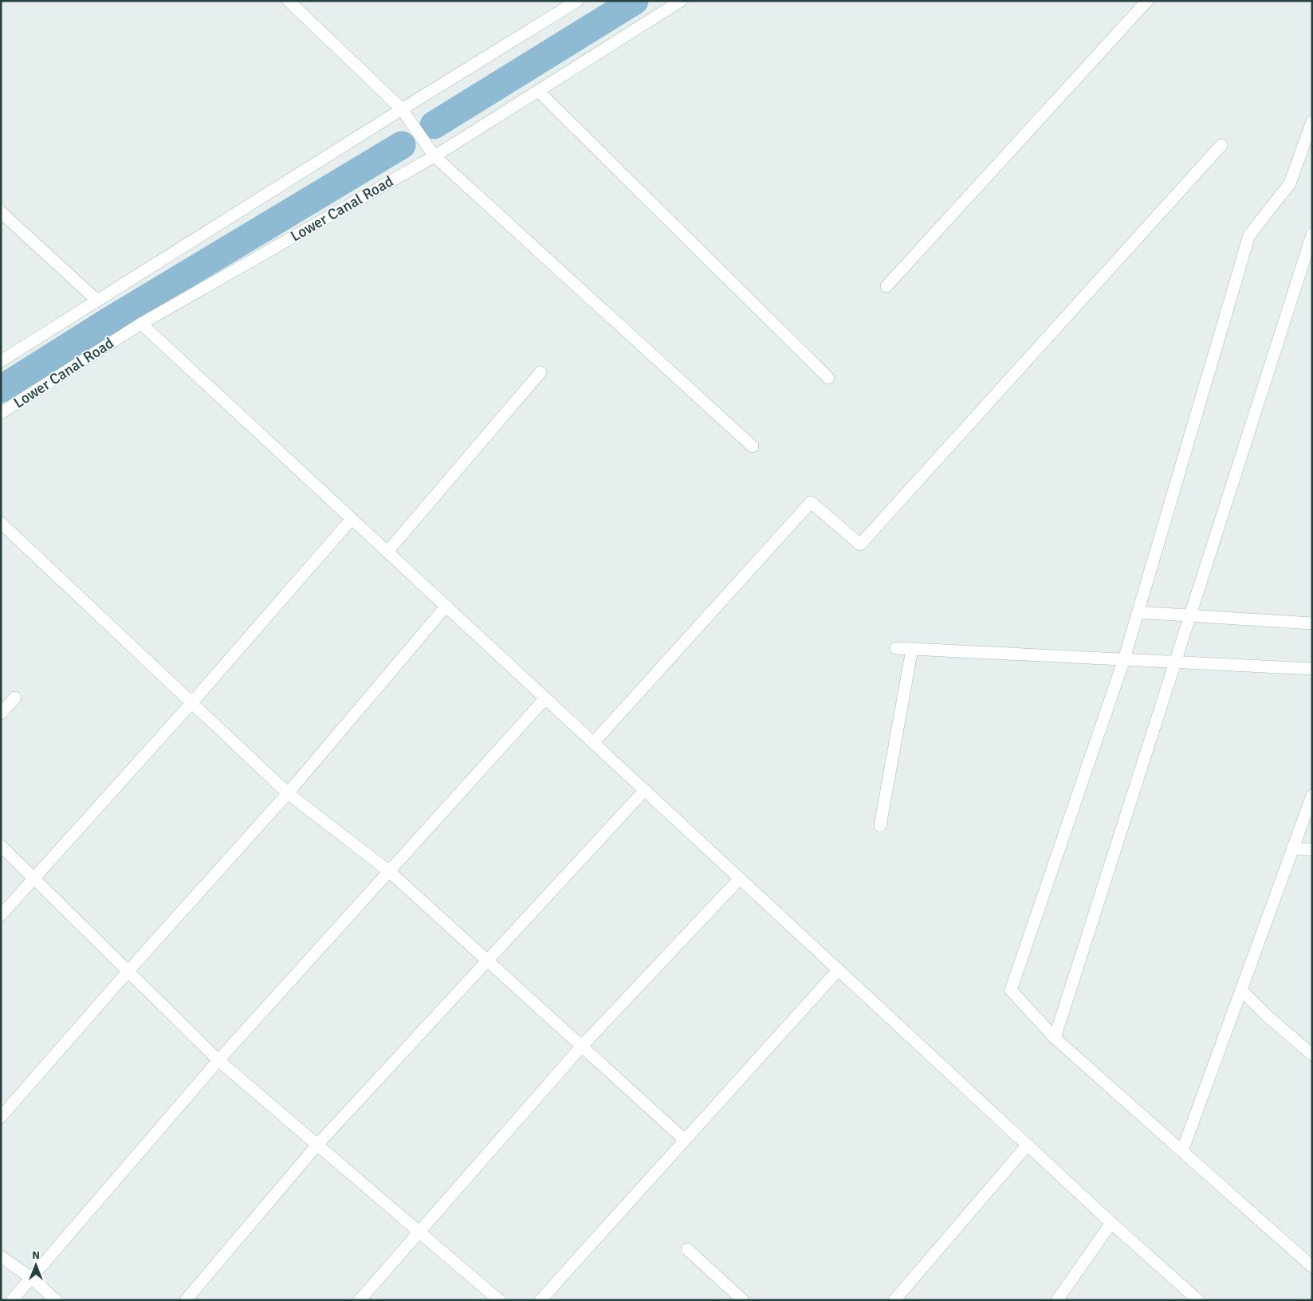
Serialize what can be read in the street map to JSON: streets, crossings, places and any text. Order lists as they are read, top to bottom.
{
  "streets": {
    "street": ["Lower Canal Road"]
  },
  "north": "top"
}
